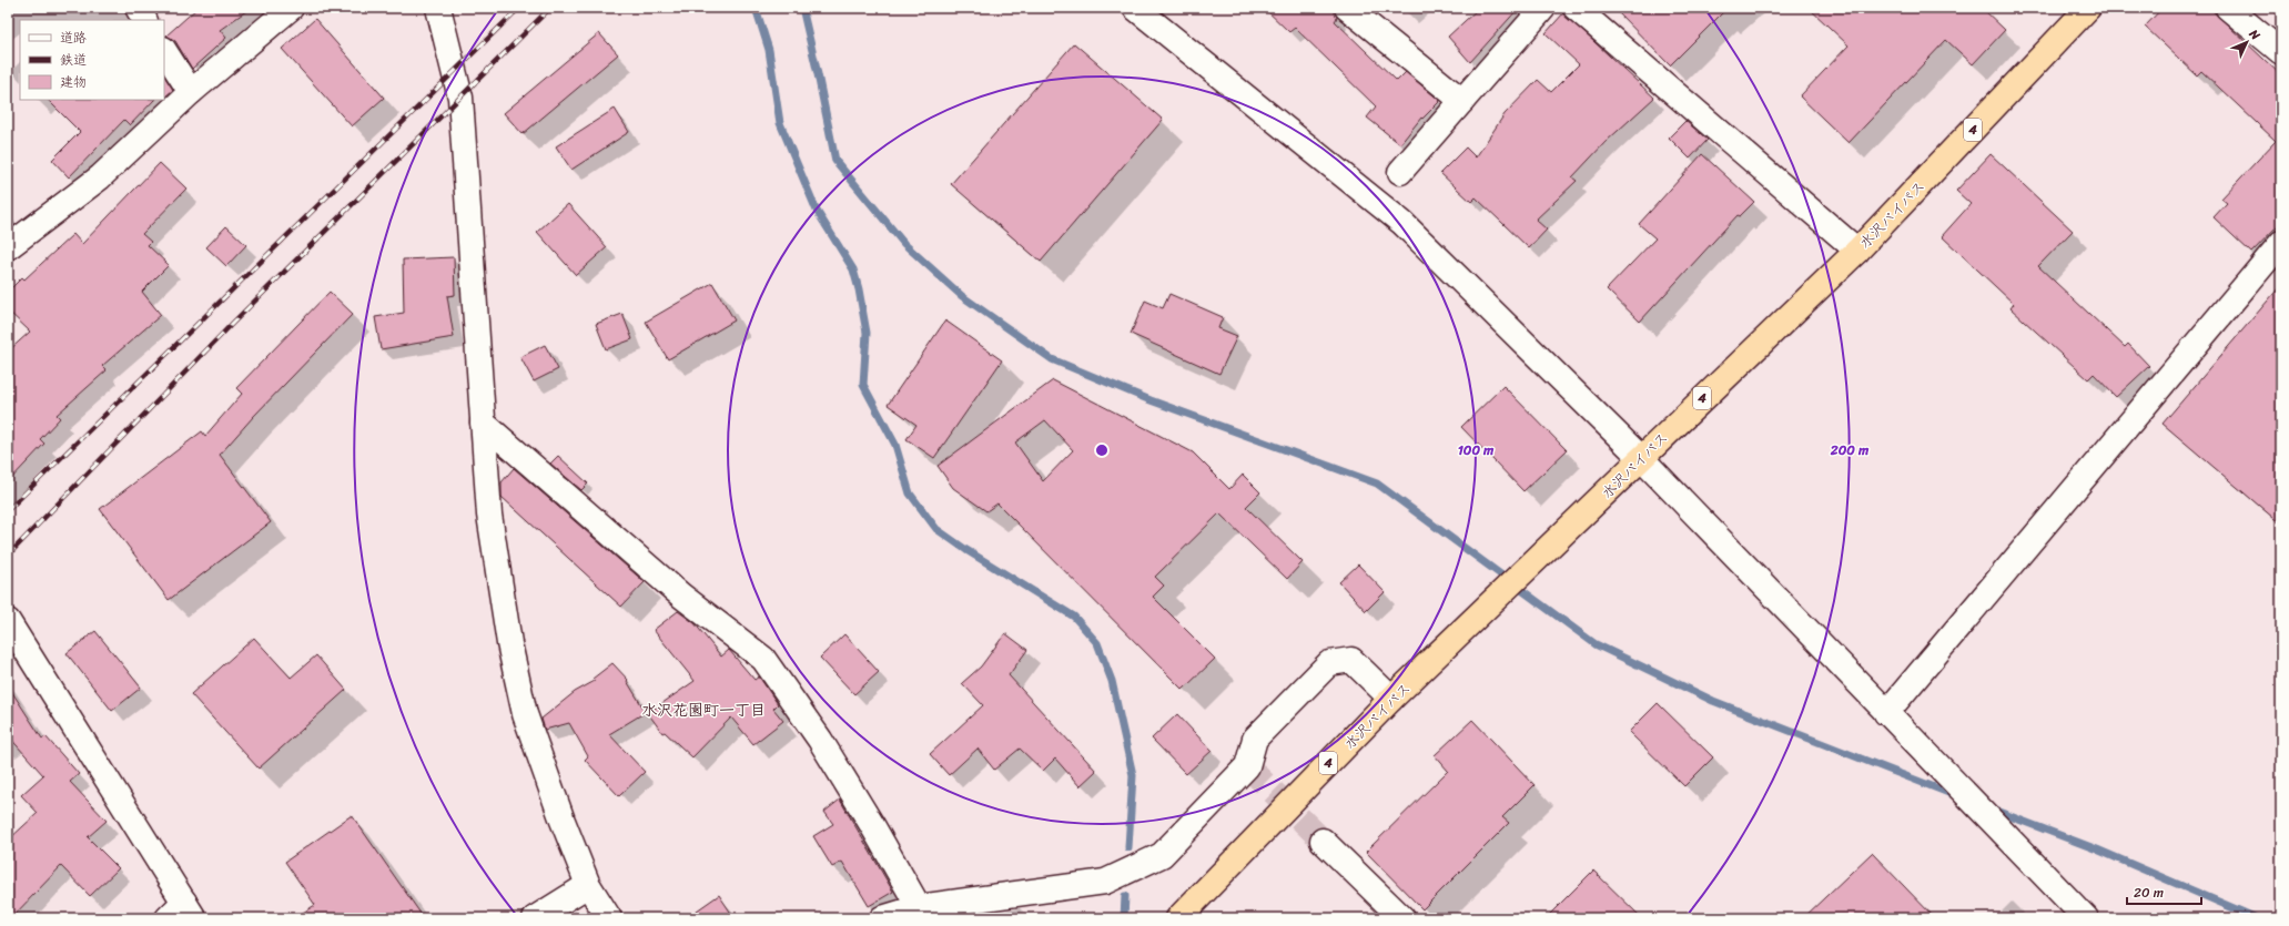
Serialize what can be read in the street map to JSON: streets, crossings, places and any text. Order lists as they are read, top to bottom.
{
  "streets": {
    "highway": ["4", "水沢バイパス"]
  },
  "districts": ["水沢花園町一丁目"],
  "legend": ["道路", "鉄道", "建物"],
  "scale_bar": "20 m",
  "north": "top right",
  "rings": ["100 m", "200 m"]
}
